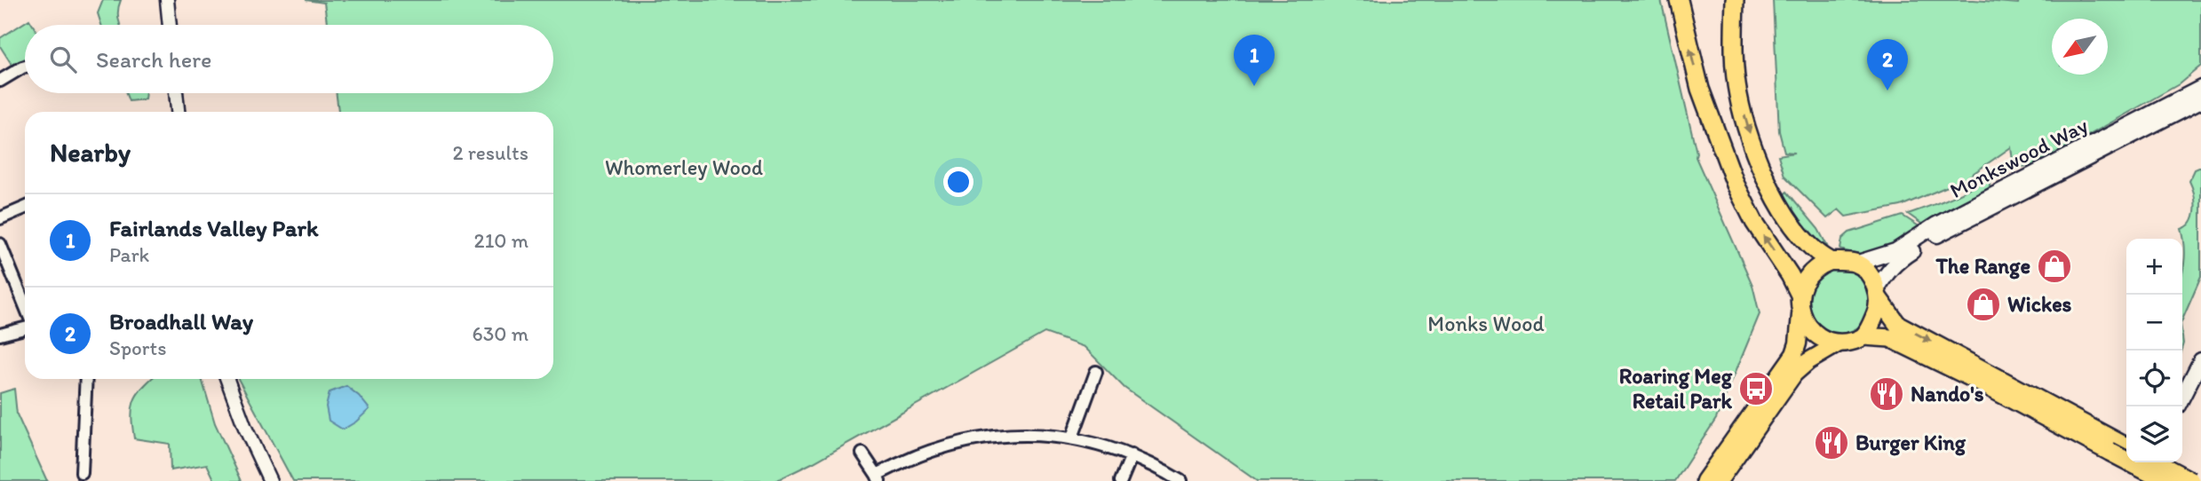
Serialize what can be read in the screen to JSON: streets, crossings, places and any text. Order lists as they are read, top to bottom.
{
  "streets": {
    "main road": ["Monkswood Way"]
  },
  "parks": ["Whomerley Wood", "Monks Wood"],
  "places": {
    "shop": ["The Range", "Wickes"],
    "bus stop": ["Roaring Meg Retail Park"],
    "restaurant": ["Nando's", "Burger King"]
  },
  "north": "bottom left",
  "page": {
    "search": "Search here",
    "pins": ["1", "2"],
    "heading": ["Nearby", "2 results"],
    "list": [
      {
        "mark": "1",
        "name": "Fairlands Valley Park",
        "note": "Park",
        "value": "210 m"
      },
      {
        "mark": "2",
        "name": "Broadhall Way",
        "note": "Sports",
        "value": "630 m"
      }
    ],
    "map_buttons": ["+", "−"]
  }
}
